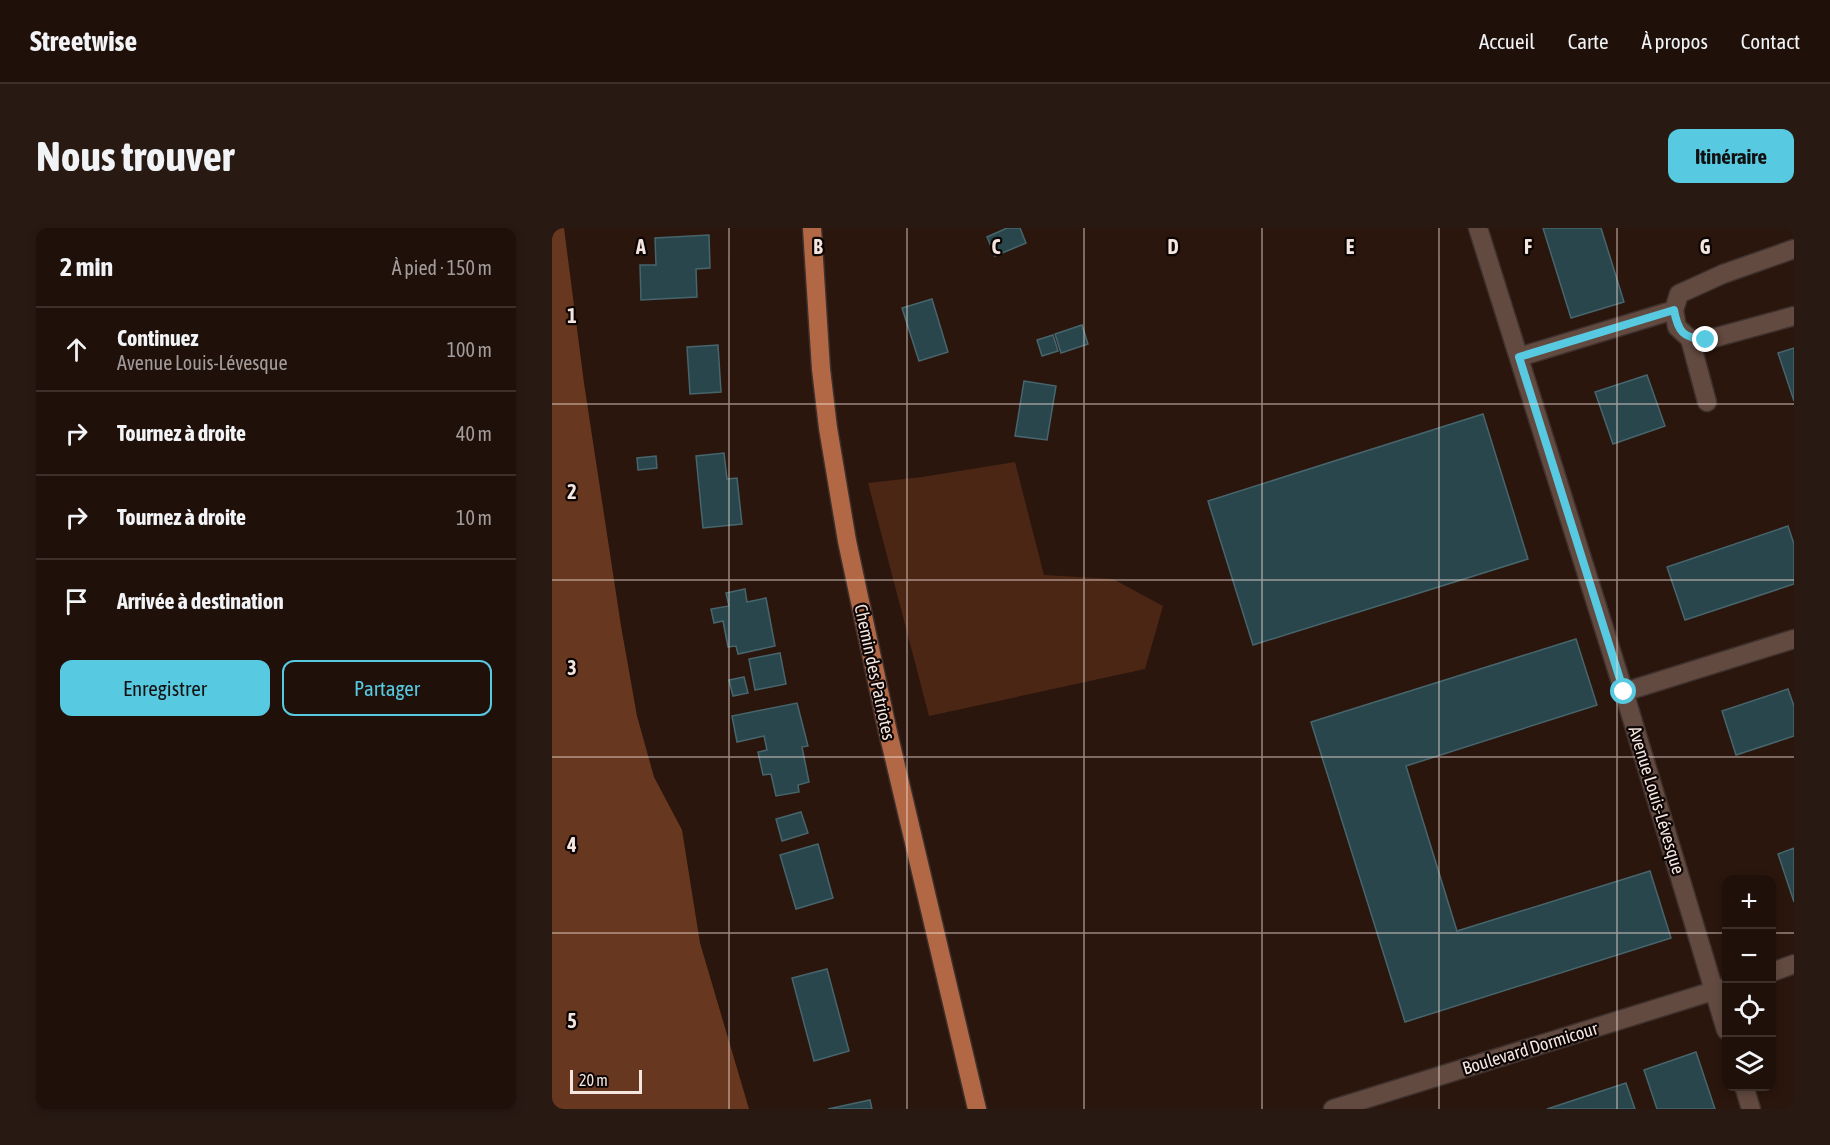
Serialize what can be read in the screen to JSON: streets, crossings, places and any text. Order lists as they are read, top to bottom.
{
  "streets": {
    "main road": ["Chemin des Patriotes"],
    "street": ["Avenue Louis-Lévesque", "Boulevard Dormicour"]
  },
  "crossings": [
    ["Avenue Louis-Lévesque", "Boulevard Dormicour"]
  ],
  "scale_bar": "20 m",
  "page": {
    "header": "Streetwise",
    "nav": [
      "Accueil",
      "Carte",
      "À propos",
      "Contact"
    ],
    "buttons": [
      "Itinéraire",
      ["Enregistrer", "Partager"]
    ],
    "title": "Nous trouver",
    "heading": ["2 min", "À pied · 150 m"],
    "list": [
      ["Continuez", "Avenue Louis-Lévesque", "100 m"],
      ["Tournez à droite", "40 m"],
      ["Tournez à droite", "10 m"],
      "Arrivée à destination"
    ],
    "map_buttons": ["+", "−"],
    "scale": "20 m"
  },
  "grid": {
    "columns": [
      "A",
      "B",
      "C",
      "D",
      "E",
      "F",
      "G"
    ],
    "rows": [
      "1",
      "2",
      "3",
      "4",
      "5"
    ]
  }
}
